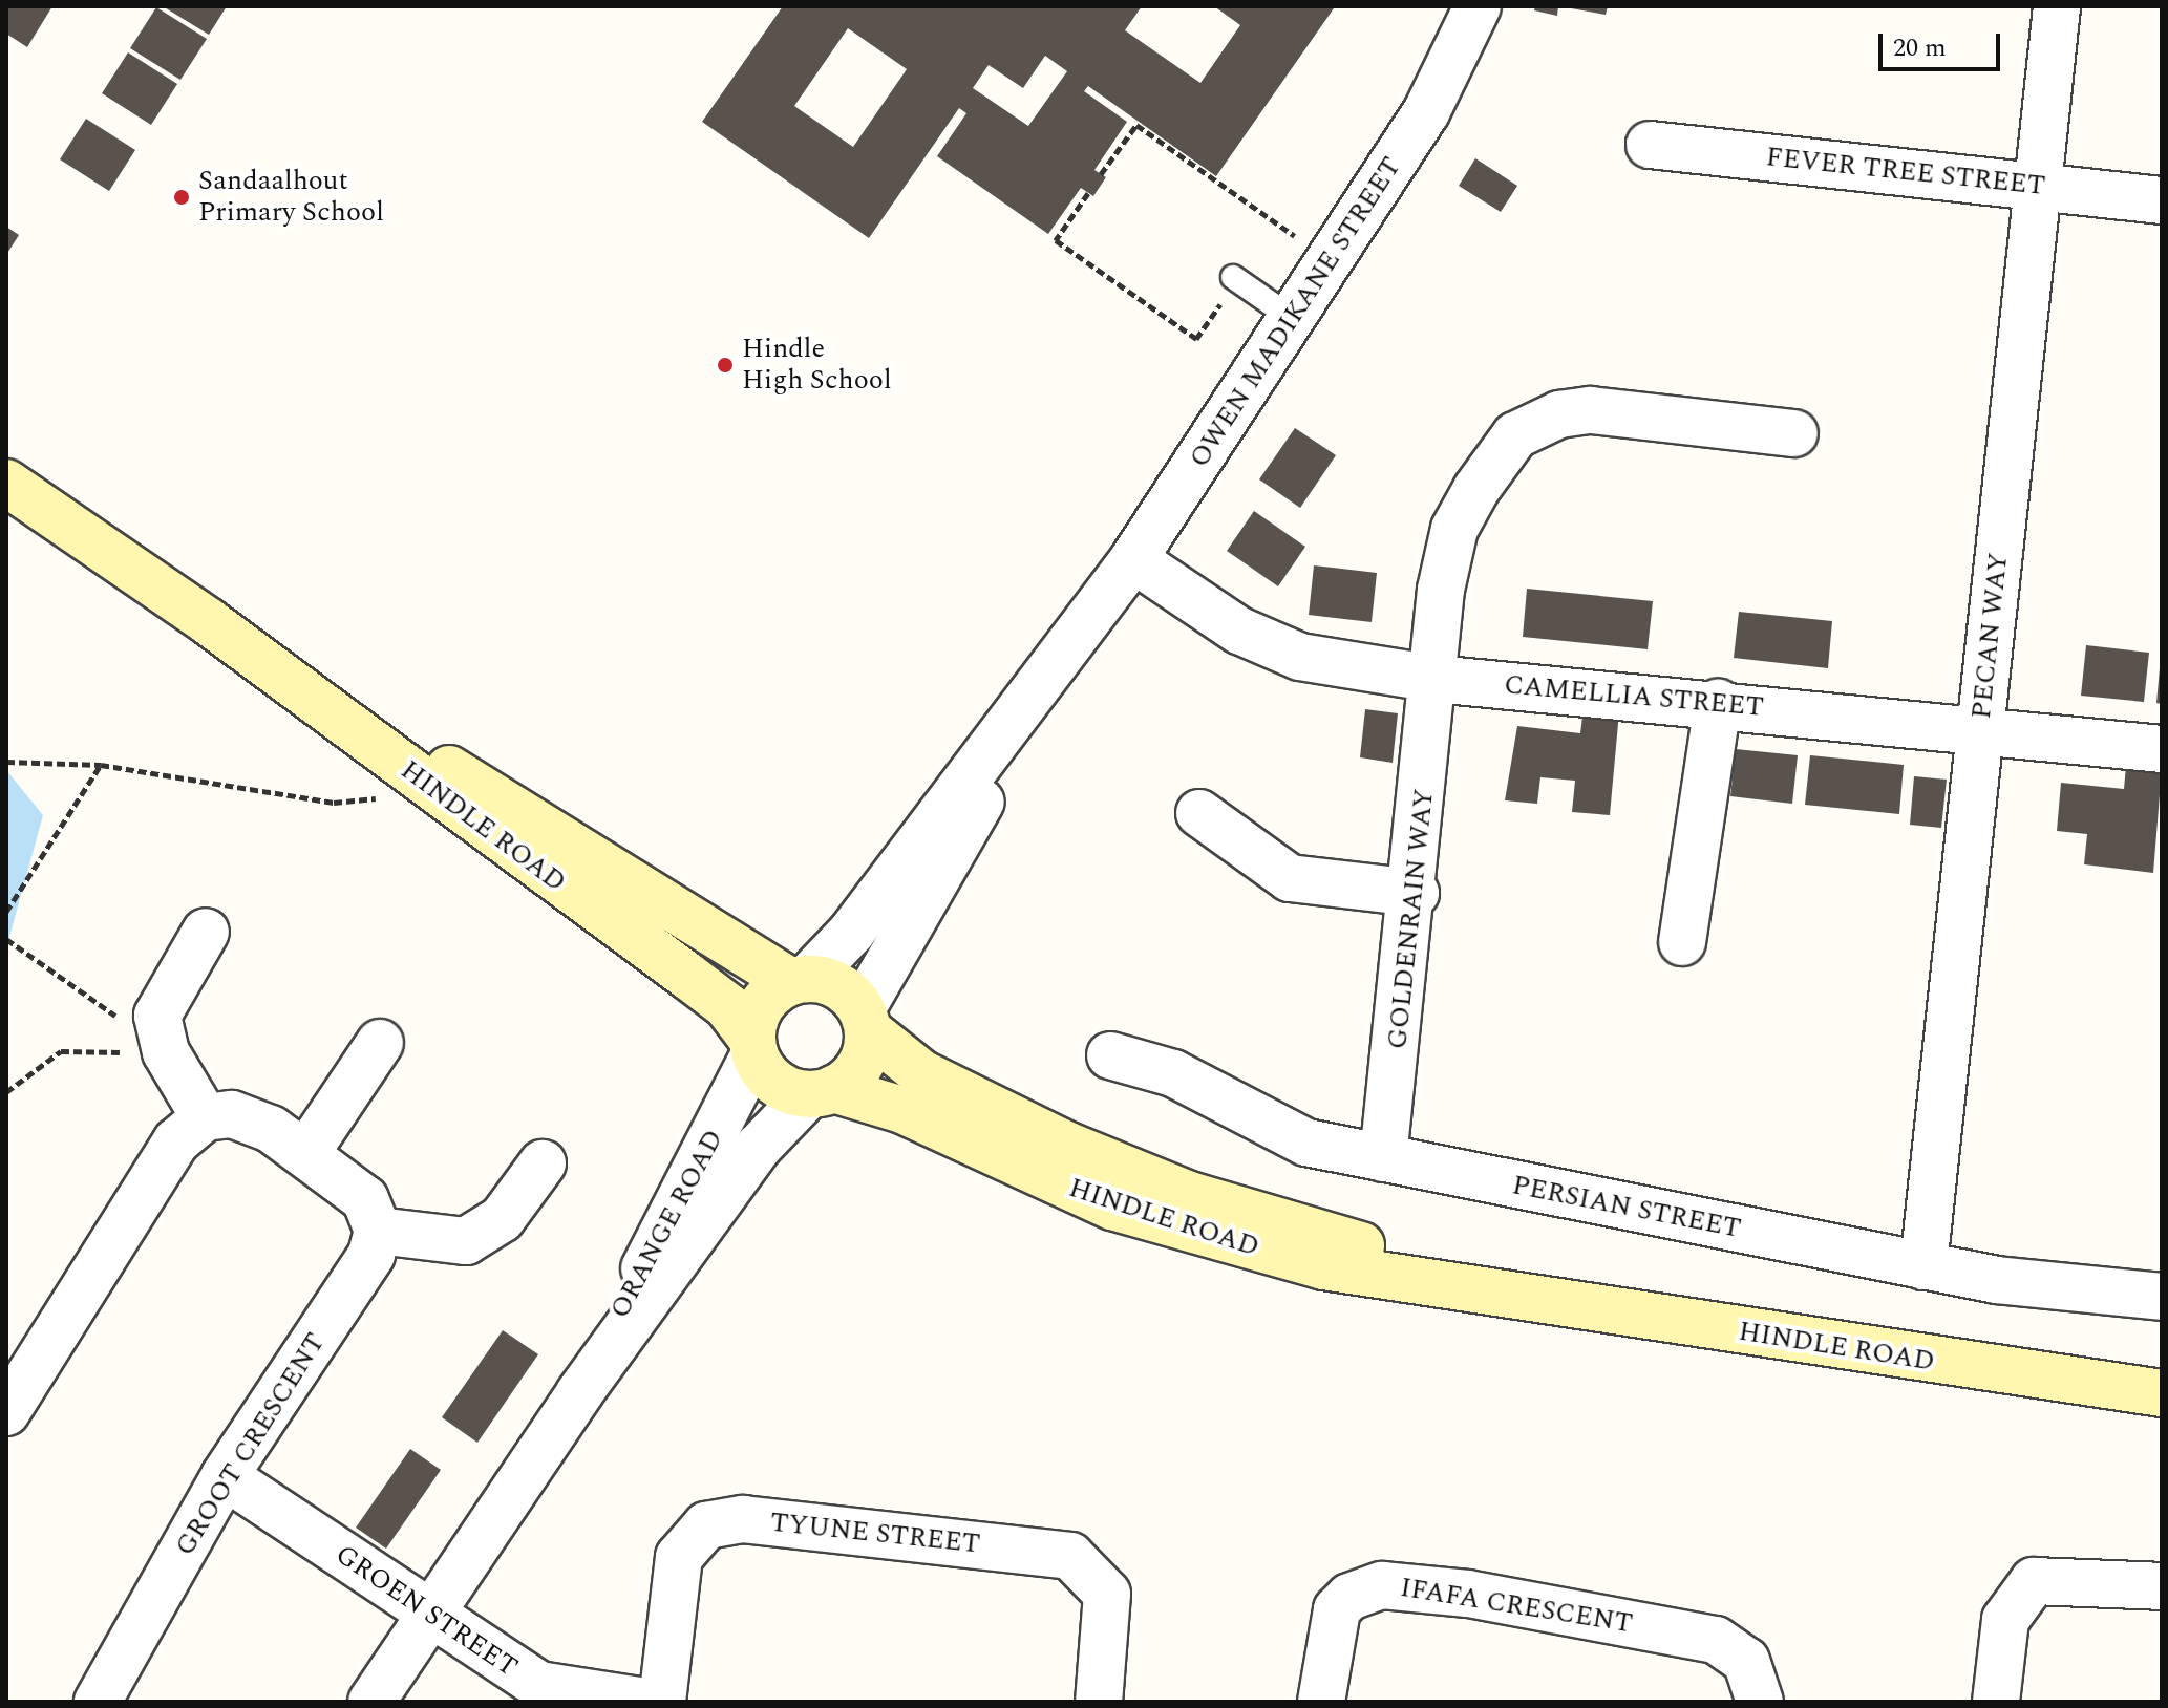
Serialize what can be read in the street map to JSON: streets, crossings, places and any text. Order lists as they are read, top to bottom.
{
  "streets": {
    "main road": ["HINDLE ROAD"],
    "street": [
      "FEVER TREE STREET",
      "OWEN MADIKANE STREET",
      "PECAN WAY",
      "CAMELLIA STREET",
      "GOLDENRAIN WAY",
      "PERSIAN STREET",
      "ORANGE ROAD",
      "GROOT CRESCENT",
      "TYUNE STREET",
      "IFAFA CRESCENT",
      "GROEN STREET"
    ]
  },
  "crossings": [
    ["FEVER TREE STREET", "PECAN WAY"],
    ["OWEN MADIKANE STREET", "CAMELLIA STREET"],
    ["OWEN MADIKANE STREET", "HINDLE ROAD"],
    ["OWEN MADIKANE STREET", "ORANGE ROAD"],
    ["PECAN WAY", "CAMELLIA STREET"],
    ["PECAN WAY", "PERSIAN STREET"],
    ["CAMELLIA STREET", "GOLDENRAIN WAY"],
    ["HINDLE ROAD", "ORANGE ROAD"],
    ["GOLDENRAIN WAY", "PERSIAN STREET"],
    ["ORANGE ROAD", "GROEN STREET"],
    ["GROOT CRESCENT", "GROEN STREET"]
  ],
  "places": ["Sandaalhout Primary School", "Hindle High School"],
  "scale_bar": "20 m"
}
